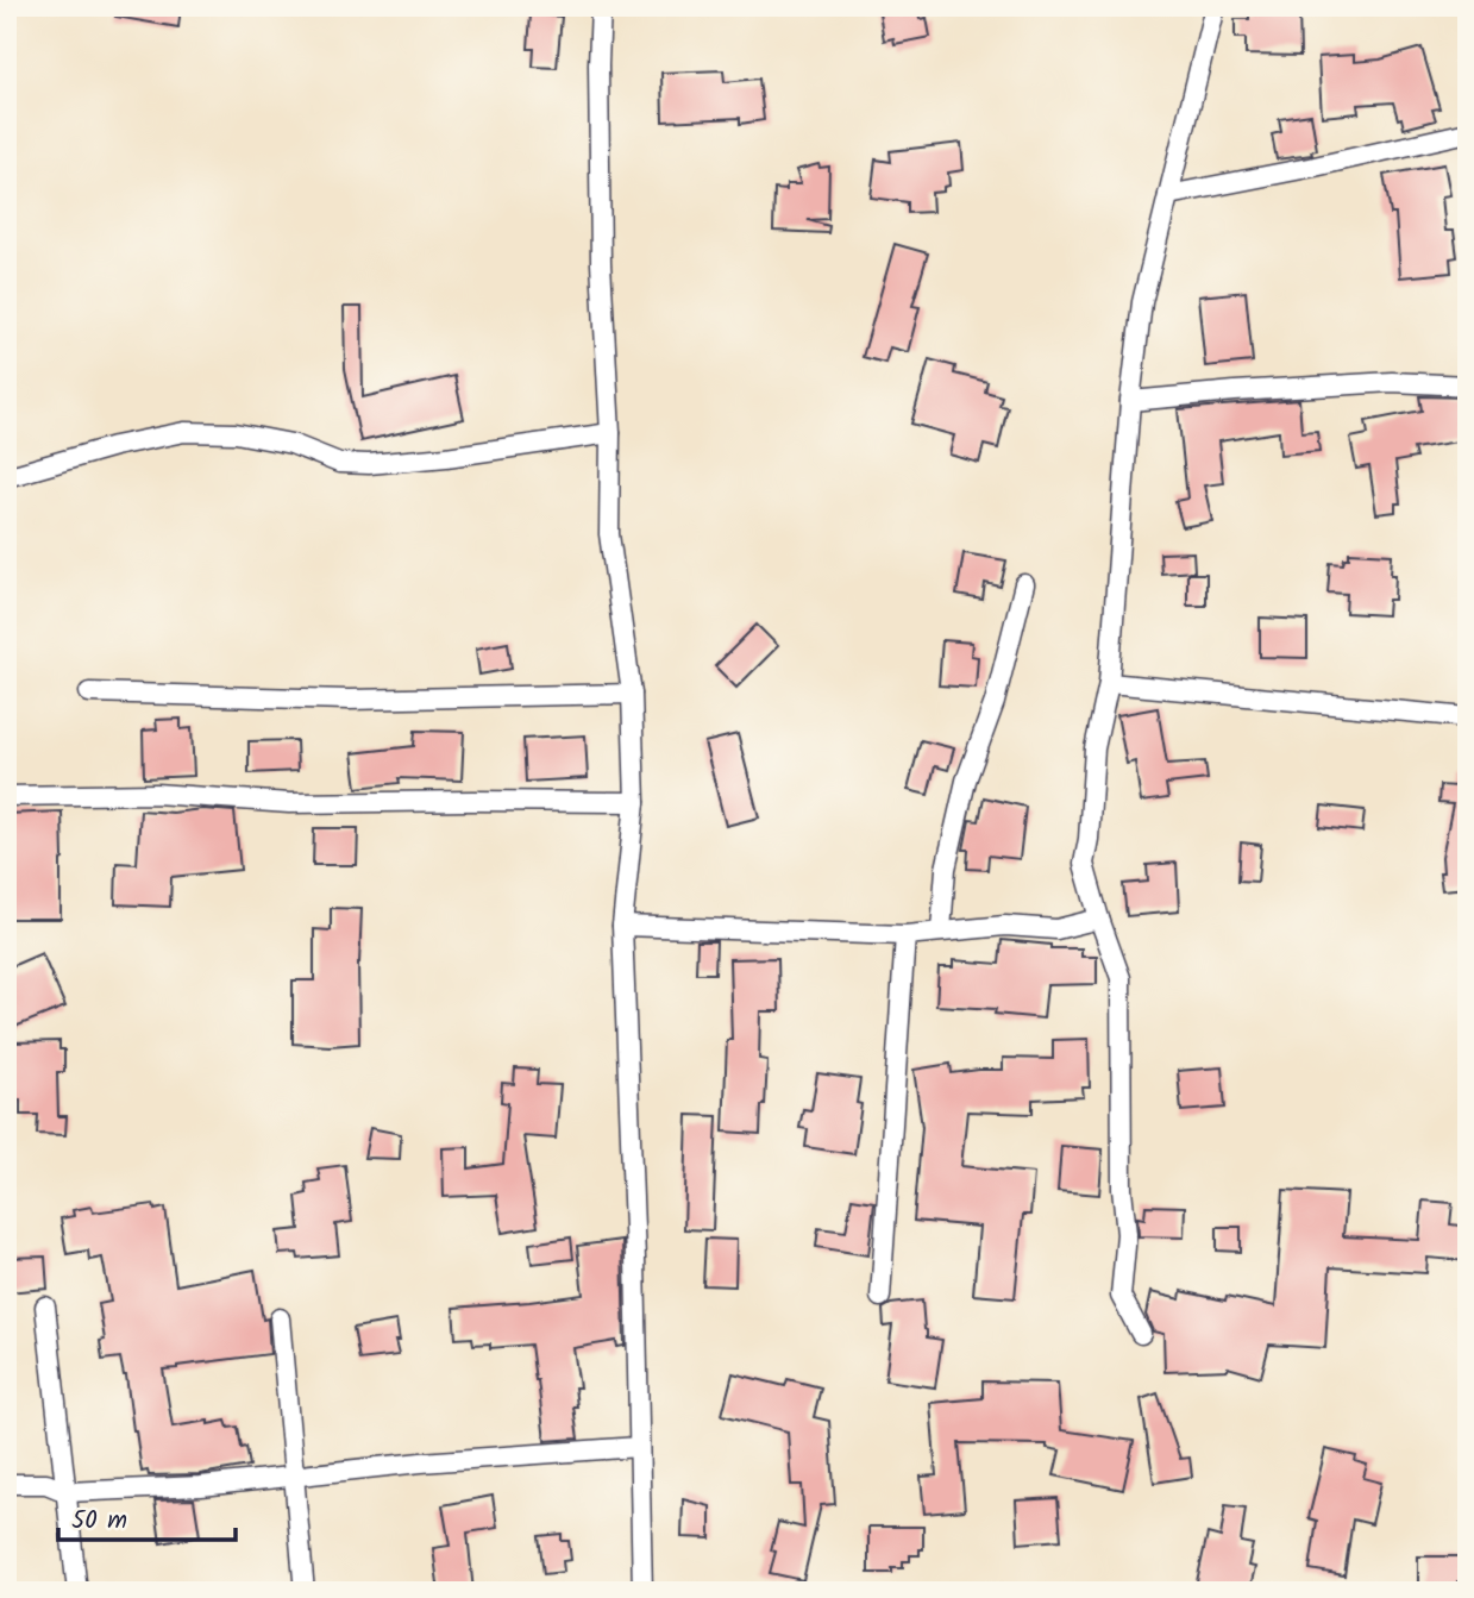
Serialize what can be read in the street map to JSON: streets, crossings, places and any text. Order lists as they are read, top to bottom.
{
  "scale_bar": "50 m"
}
